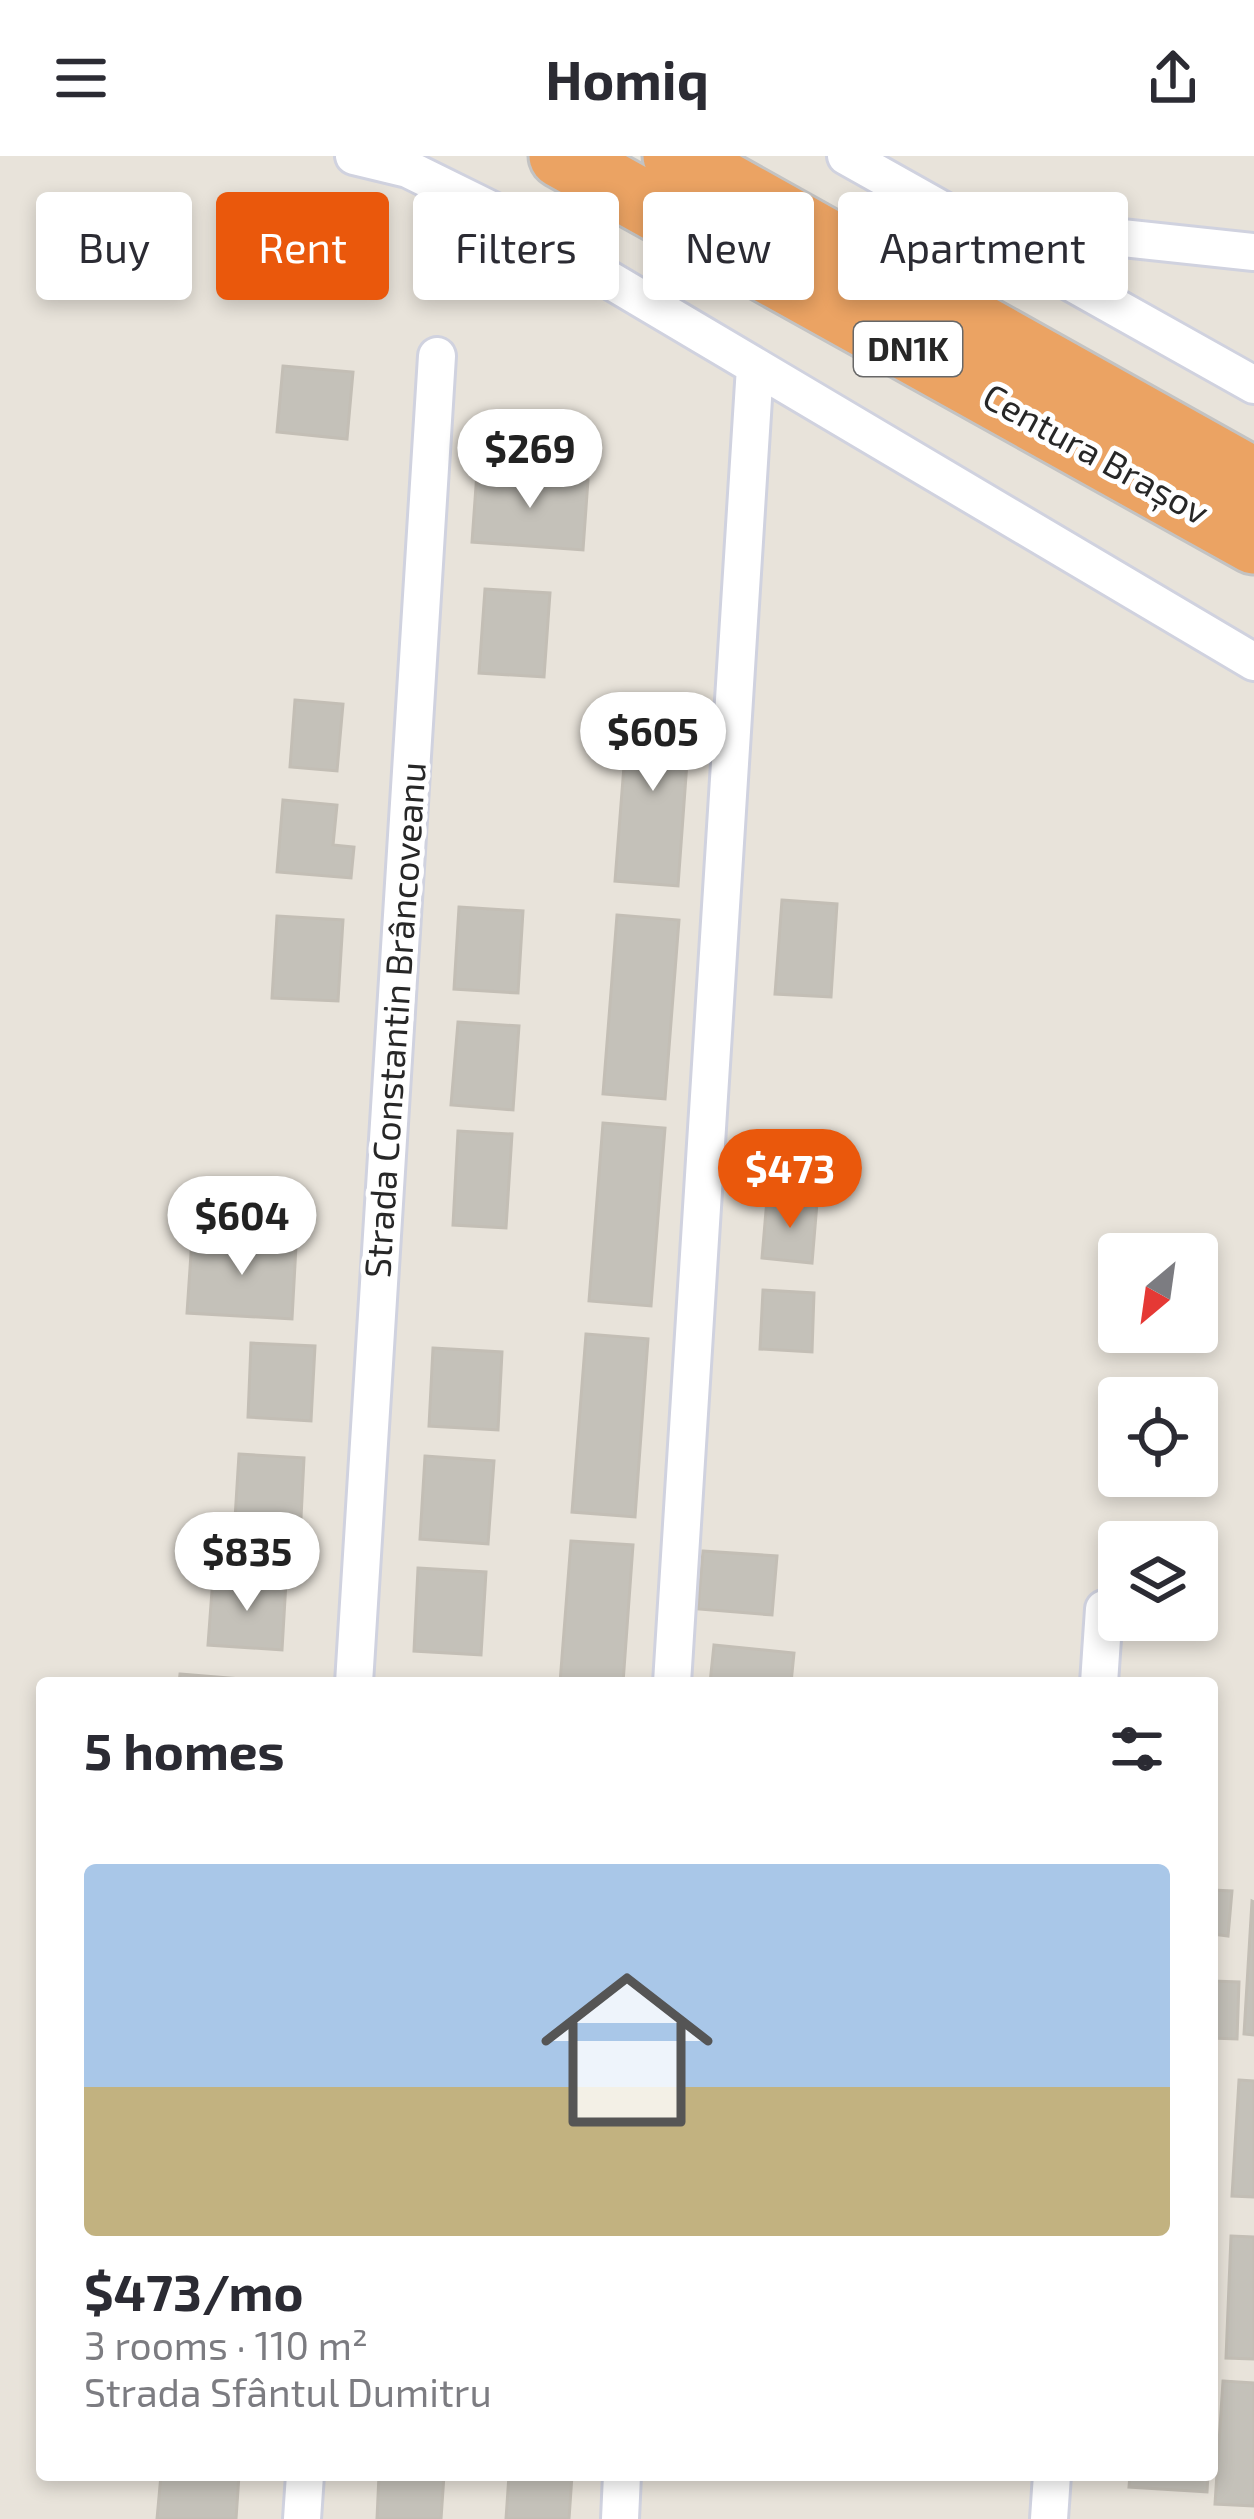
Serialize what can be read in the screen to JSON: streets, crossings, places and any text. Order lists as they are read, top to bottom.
{
  "streets": {
    "highway": ["DN1K", "Centura Brașov"],
    "street": ["Strada Constantin Brâncoveanu"]
  },
  "north": "bottom left",
  "page": {
    "header": "Homiq",
    "chip": [
      "Buy",
      "Rent",
      "Filters",
      "New",
      "Apartment"
    ],
    "price": [
      "$269",
      "$605",
      "$473",
      "$604",
      "$835"
    ],
    "heading": "5 homes",
    "list": [
      {
        "name": "$473/mo",
        "note": "3 rooms · 110 m² · Strada Sfântul Dumitru"
      }
    ]
  }
}
